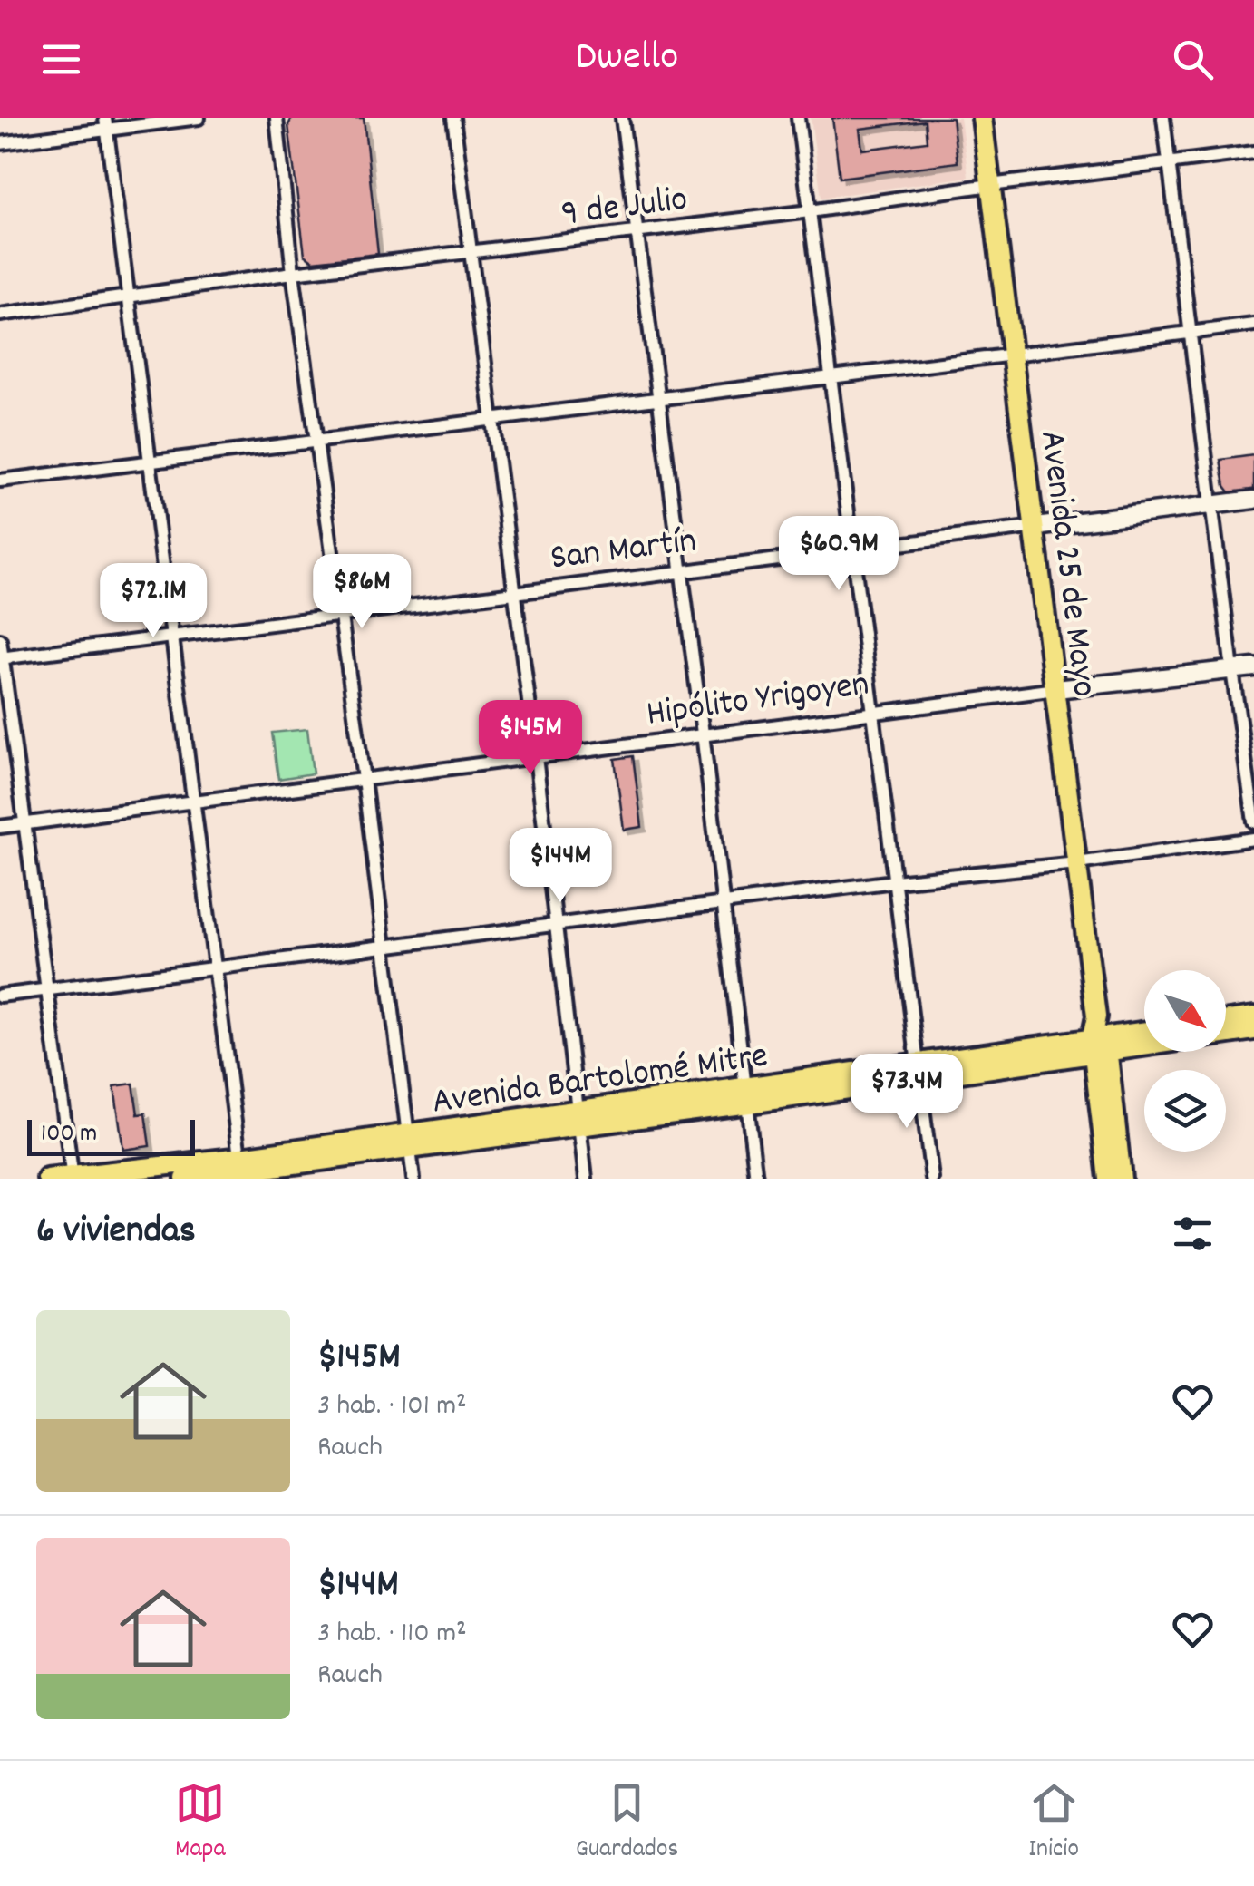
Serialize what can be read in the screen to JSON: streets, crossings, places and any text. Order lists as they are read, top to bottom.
{
  "streets": {
    "main road": ["Avenida 25 de Mayo", "Avenida Bartolomé Mitre"],
    "street": ["9 de Julio", "San Martín", "Hipólito Yrigoyen"]
  },
  "crossings": [
    ["9 de Julio", "Avenida 25 de Mayo"],
    ["San Martín", "Avenida 25 de Mayo"],
    ["Avenida 25 de Mayo", "Hipólito Yrigoyen"],
    ["Avenida 25 de Mayo", "Avenida Bartolomé Mitre"]
  ],
  "scale_bar": "100 m",
  "north": "bottom right",
  "page": {
    "header": "Dwello",
    "price": [
      "$60.9M",
      "$86M",
      "$72.1M",
      "$145M",
      "$144M",
      "$73.4M"
    ],
    "scale": "100 m",
    "heading": "6 viviendas",
    "list": [
      {
        "name": "$145M",
        "note": "3 hab. · 101 m² · Rauch"
      },
      {
        "name": "$144M",
        "note": "3 hab. · 110 m² · Rauch"
      }
    ],
    "tabs": ["Mapa", "Guardados", "Inicio"]
  }
}
